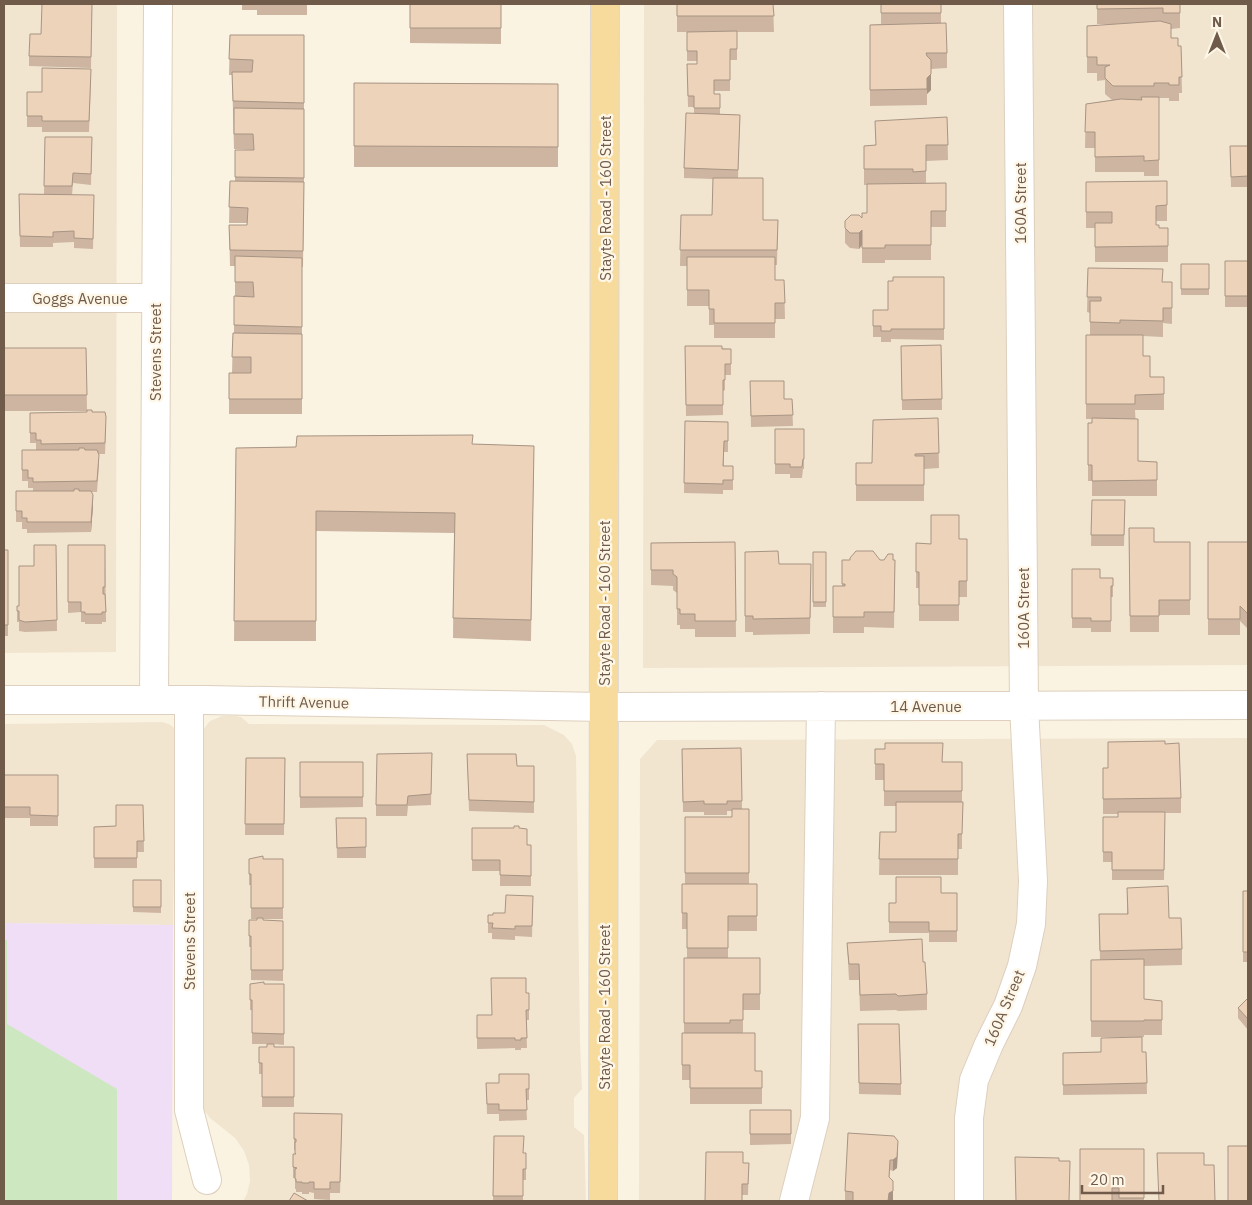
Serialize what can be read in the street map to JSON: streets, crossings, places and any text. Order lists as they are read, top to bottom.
{
  "streets": {
    "main road": ["Stayte Road - 160 Street"],
    "street": [
      "160A Street",
      "Goggs Avenue",
      "Stevens Street",
      "Thrift Avenue",
      "14 Avenue"
    ]
  },
  "crossings": [
    ["Stayte Road - 160 Street", "Thrift Avenue"],
    ["Stayte Road - 160 Street", "14 Avenue"],
    ["160A Street", "14 Avenue"],
    ["Goggs Avenue", "Stevens Street"],
    ["Stevens Street", "Thrift Avenue"],
    ["Thrift Avenue", "14 Avenue"]
  ],
  "scale_bar": "20 m",
  "north": "top"
}
